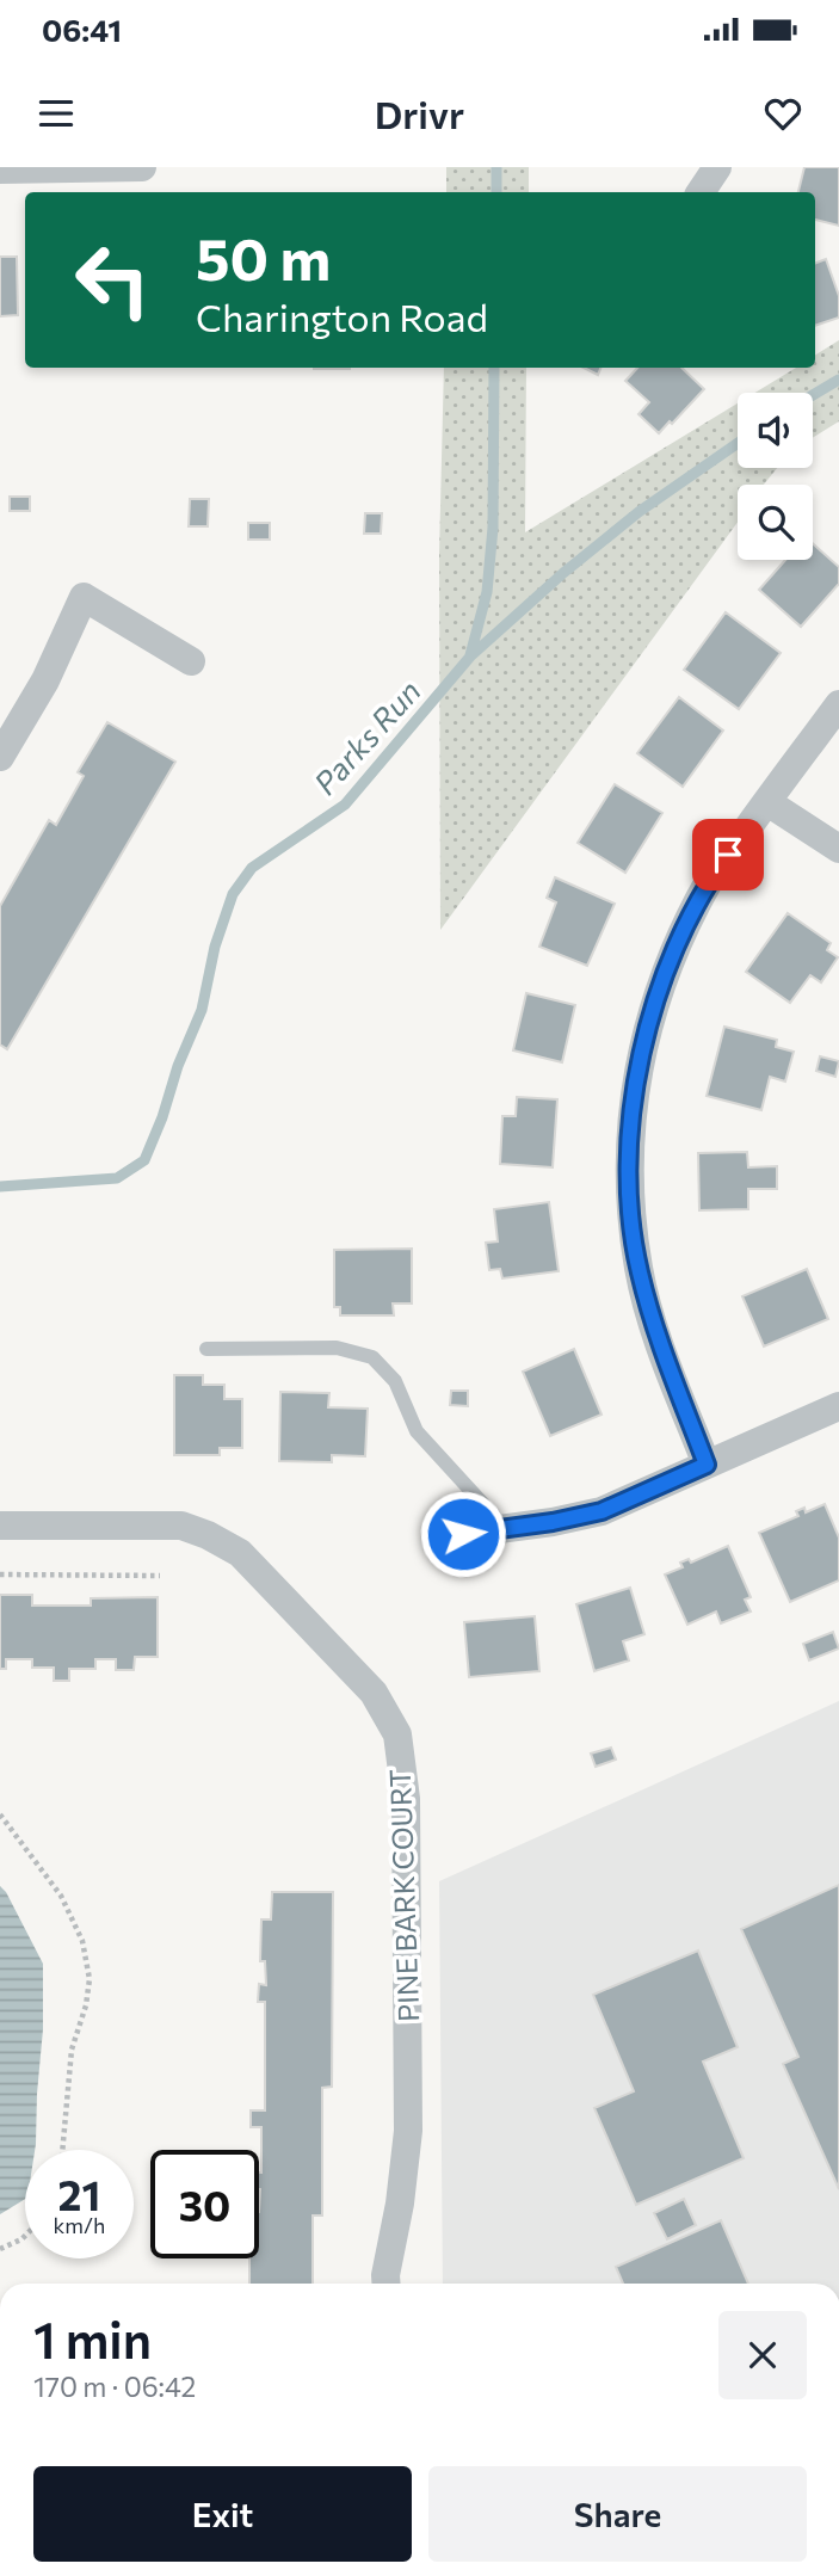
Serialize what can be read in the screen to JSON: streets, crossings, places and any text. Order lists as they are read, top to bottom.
{
  "streets": {
    "street": ["PINE BARK COURT"]
  },
  "water": ["Parks Run"],
  "page": {
    "status": "06:41",
    "header": "Drivr",
    "turn": ["50 m", "Charington Road"],
    "speed": "21 km/h",
    "limit": "30",
    "heading": ["1 min", "170 m · 06:42"],
    "buttons": ["Exit", "Share"]
  }
}
